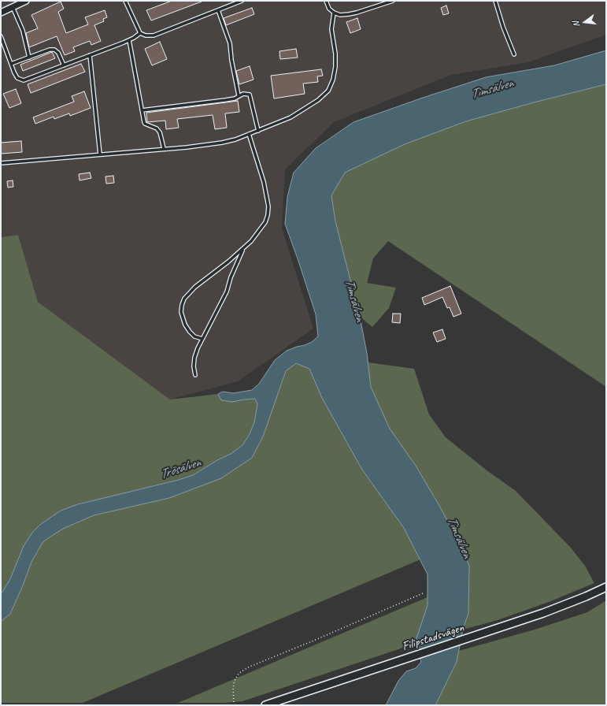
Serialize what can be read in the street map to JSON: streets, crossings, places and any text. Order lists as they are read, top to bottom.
{
  "streets": {
    "main road": ["Filipstadsvägen"]
  },
  "water": ["Timsälven", "Trösälven"],
  "north": "left"
}
